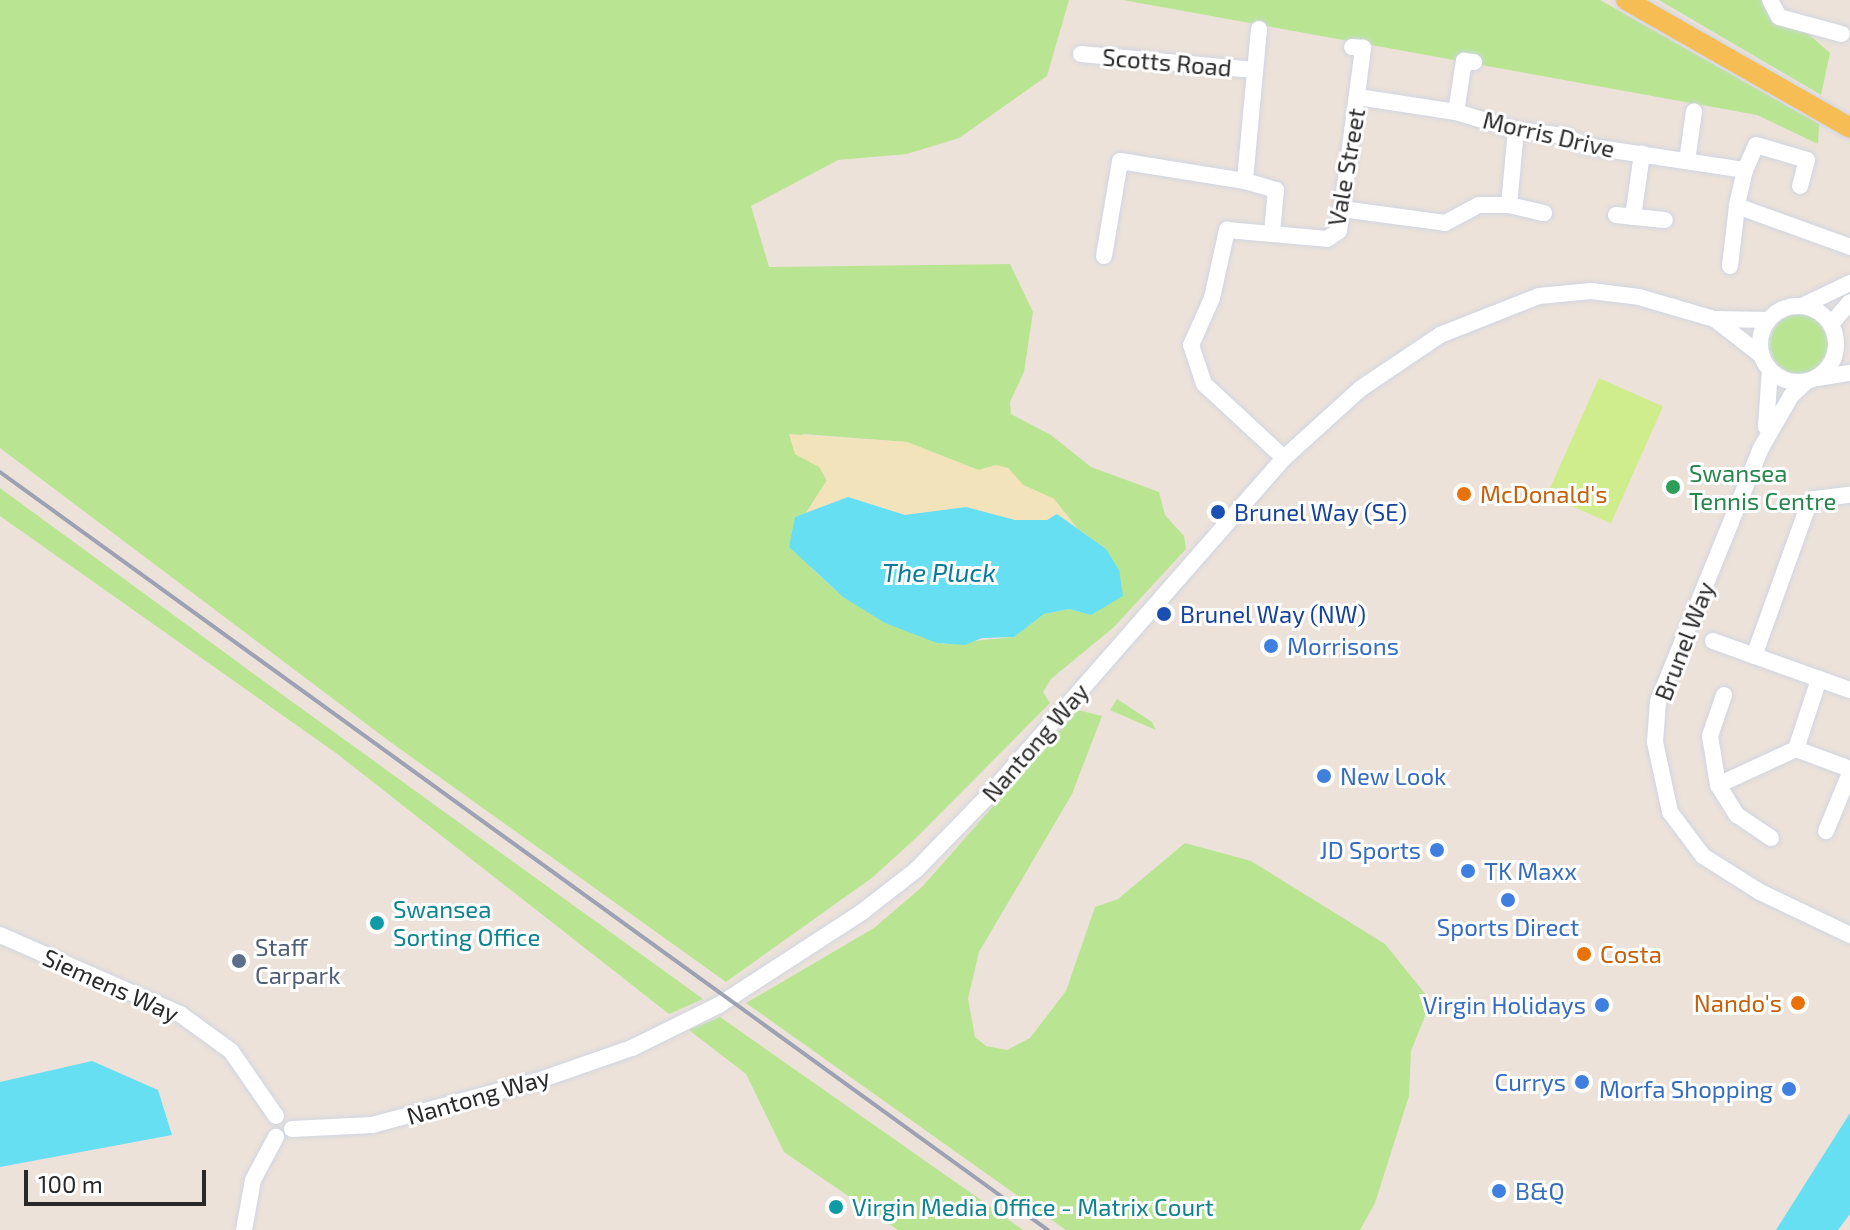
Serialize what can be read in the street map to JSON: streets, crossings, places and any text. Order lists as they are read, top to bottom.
{
  "streets": {
    "street": [
      "Scotts Road",
      "Morris Drive",
      "Vale Street",
      "Brunel Way",
      "Nantong Way",
      "Siemens Way"
    ]
  },
  "crossings": [
    ["Morris Drive", "Vale Street"],
    ["Vale Street", "Nantong Way"],
    ["Brunel Way", "Nantong Way"],
    ["Nantong Way", "Siemens Way"]
  ],
  "water": ["The Pluck"],
  "places": [
    "Swansea Tennis Centre",
    "McDonald's",
    "Brunel Way (SE)",
    "Brunel Way (NW)",
    "Morrisons",
    "New Look",
    "JD Sports",
    "TK Maxx",
    "Sports Direct",
    "Swansea Sorting Office",
    "Costa",
    "Staff Carpark",
    "Nando's",
    "Virgin Holidays",
    "Currys",
    "Morfa Shopping",
    "B&Q",
    "Virgin Media Office - Matrix Court"
  ],
  "scale_bar": "100 m"
}
